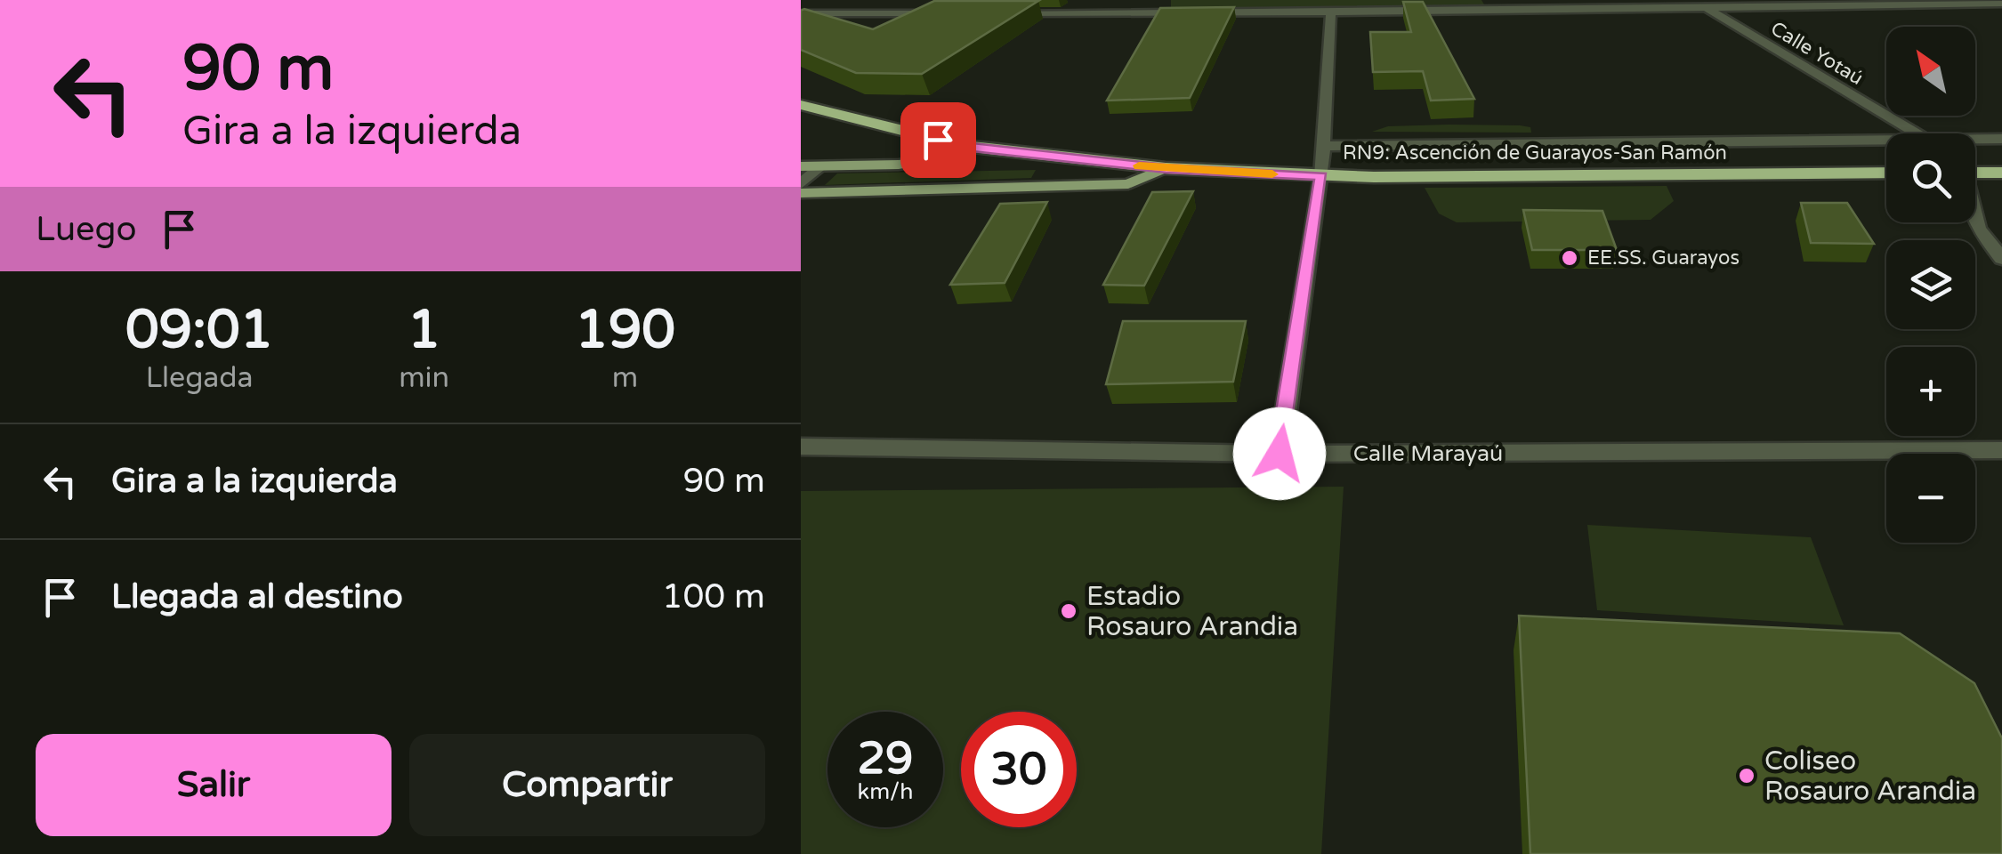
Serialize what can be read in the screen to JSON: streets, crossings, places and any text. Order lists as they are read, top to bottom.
{
  "streets": {
    "highway": ["RN9: Ascención de Guarayos-San Ramón"],
    "street": ["Calle Yotaú", "Calle Marayaú"]
  },
  "places": ["EE.SS. Guarayos", "Estadio Rosauro Arandia", "Coliseo Rosauro Arandia"],
  "north": "top left",
  "page": {
    "turn": ["90 m", "Gira a la izquierda"],
    "map_buttons": ["+", "−"],
    "then": "Luego",
    "eta": [
      "09:01",
      "Llegada",
      "1",
      "min",
      "190",
      "m"
    ],
    "list": [
      {
        "name": "Gira a la izquierda",
        "value": "90 m"
      },
      {
        "name": "Llegada al destino",
        "value": "100 m"
      }
    ],
    "speed": "29 km/h",
    "limit": "30",
    "buttons": ["Salir", "Compartir"]
  }
}
